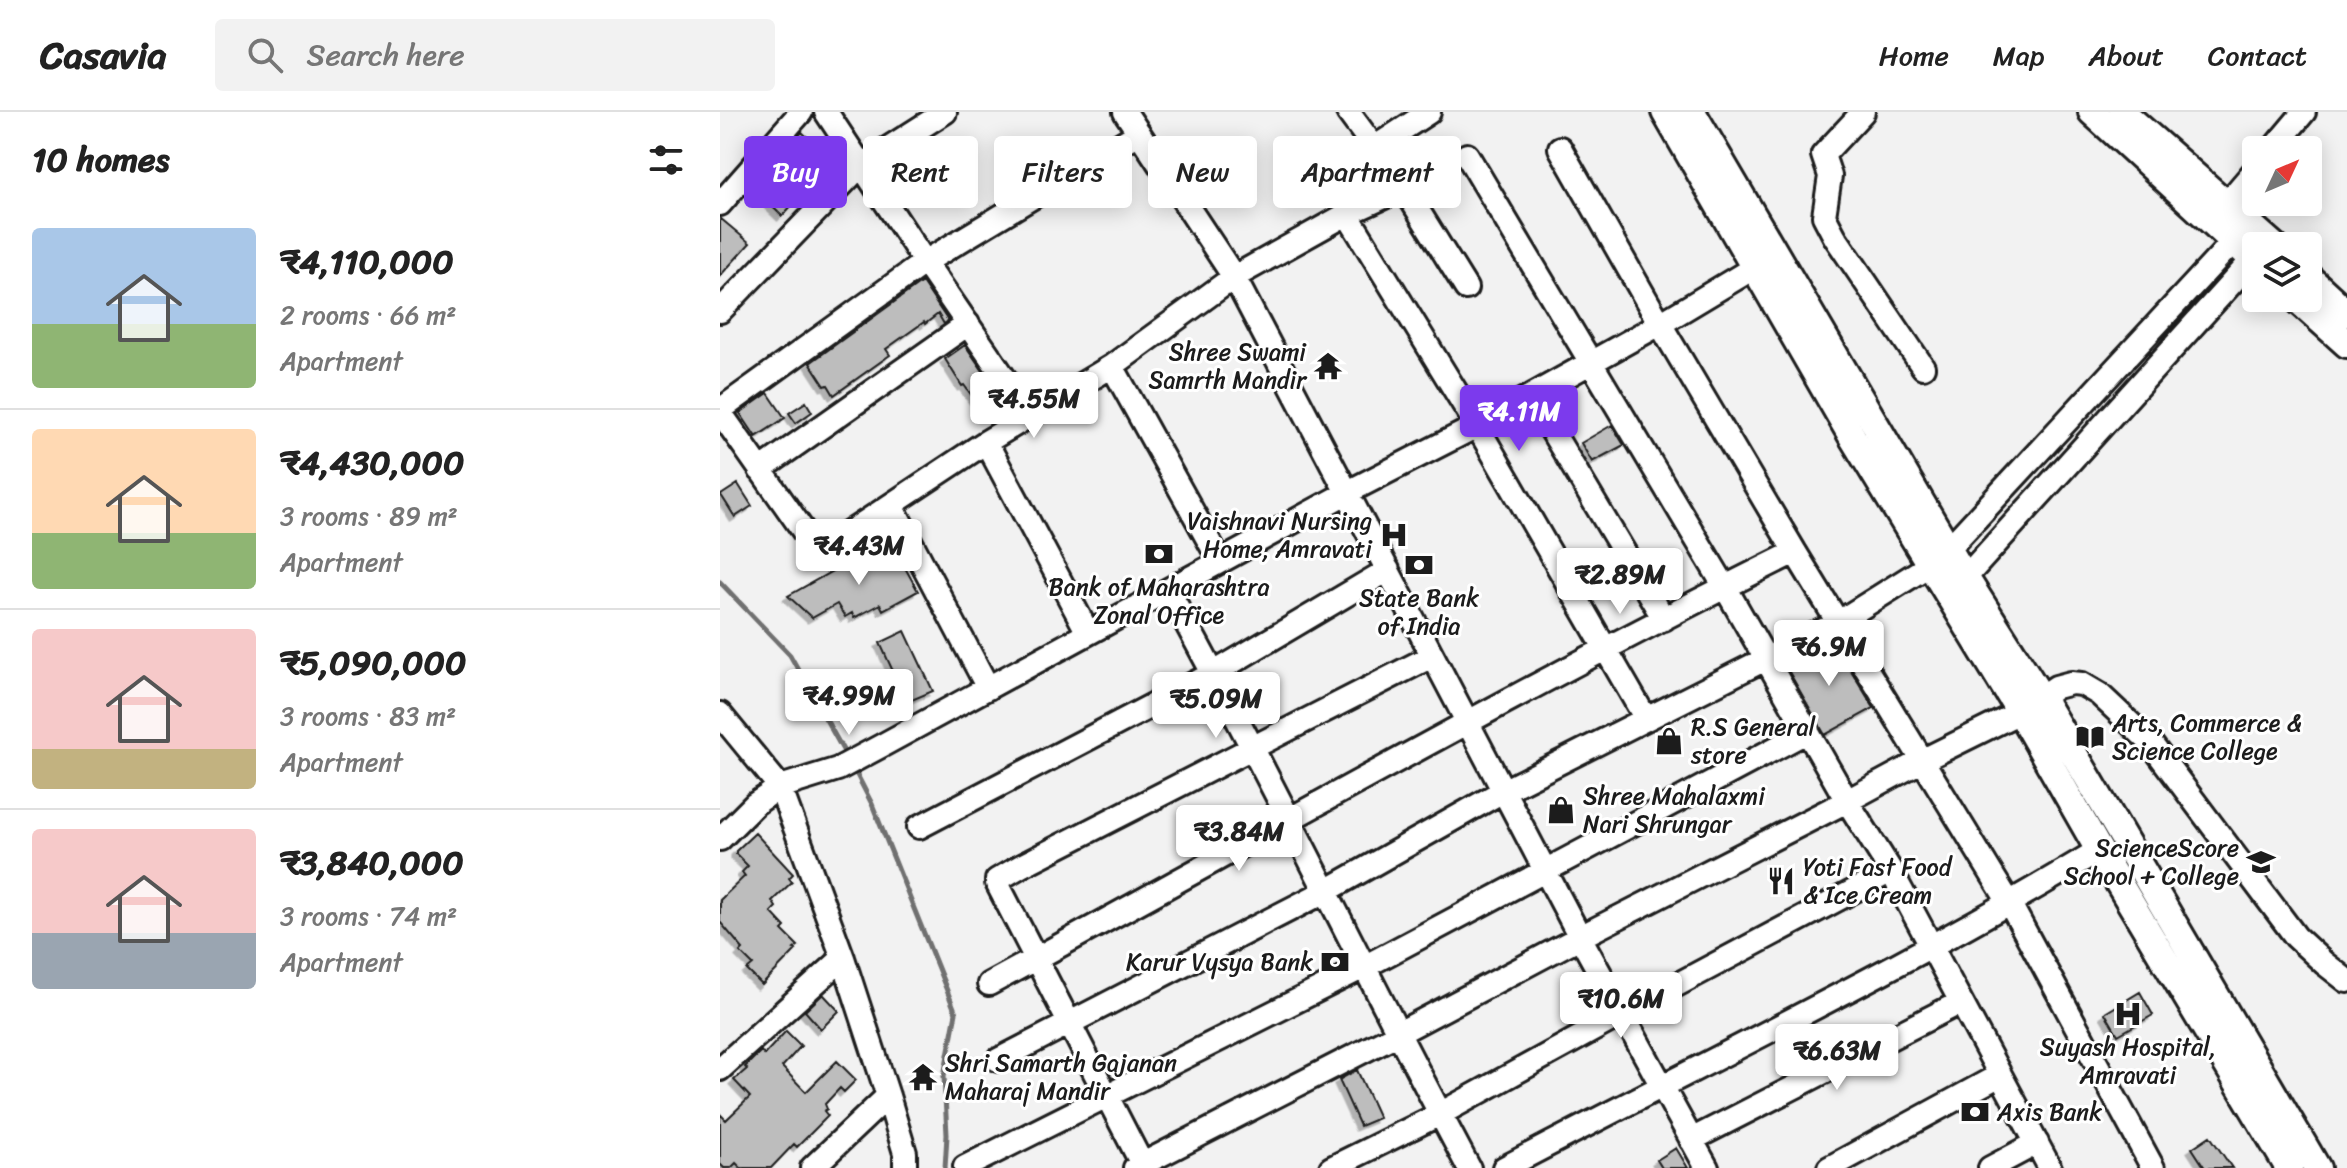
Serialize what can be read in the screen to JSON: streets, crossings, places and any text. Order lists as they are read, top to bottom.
{
  "places": {
    "temple": ["Shree Swami Samrth Mandir", "Shri Samarth Gajanan Maharaj Mandir"],
    "hospital": ["Vaishnavi Nursing Home, Amravati", "Suyash Hospital, Amravati"],
    "bank": [
      "Bank of Maharashtra Zonal Office",
      "State Bank of India",
      "Karur Vysya Bank",
      "Axis Bank"
    ],
    "library": ["Arts, Commerce & Science College"],
    "shop": ["R.S General store", "Shree Mahalaxmi Nari Shrungar"],
    "school or university": ["ScienceScore School + College"],
    "restaurant": ["Yoti Fast Food & Ice Cream"]
  },
  "north": "top right",
  "page": {
    "header": "Casavia",
    "search": "Search here",
    "nav": [
      "Home",
      "Map",
      "About",
      "Contact"
    ],
    "heading": "10 homes",
    "chip": [
      "Buy",
      "Rent",
      "Filters",
      "New",
      "Apartment"
    ],
    "list": [
      {
        "name": "₹4,110,000",
        "note": "2 rooms · 66 m² · Apartment"
      },
      {
        "name": "₹4,430,000",
        "note": "3 rooms · 89 m² · Apartment"
      },
      {
        "name": "₹5,090,000",
        "note": "3 rooms · 83 m² · Apartment"
      },
      {
        "name": "₹3,840,000",
        "note": "3 rooms · 74 m² · Apartment"
      }
    ],
    "price": [
      "₹4.55M",
      "₹4.11M",
      "₹4.43M",
      "₹2.89M",
      "₹6.9M",
      "₹4.99M",
      "₹5.09M",
      "₹3.84M",
      "₹10.6M",
      "₹6.63M"
    ]
  }
}
